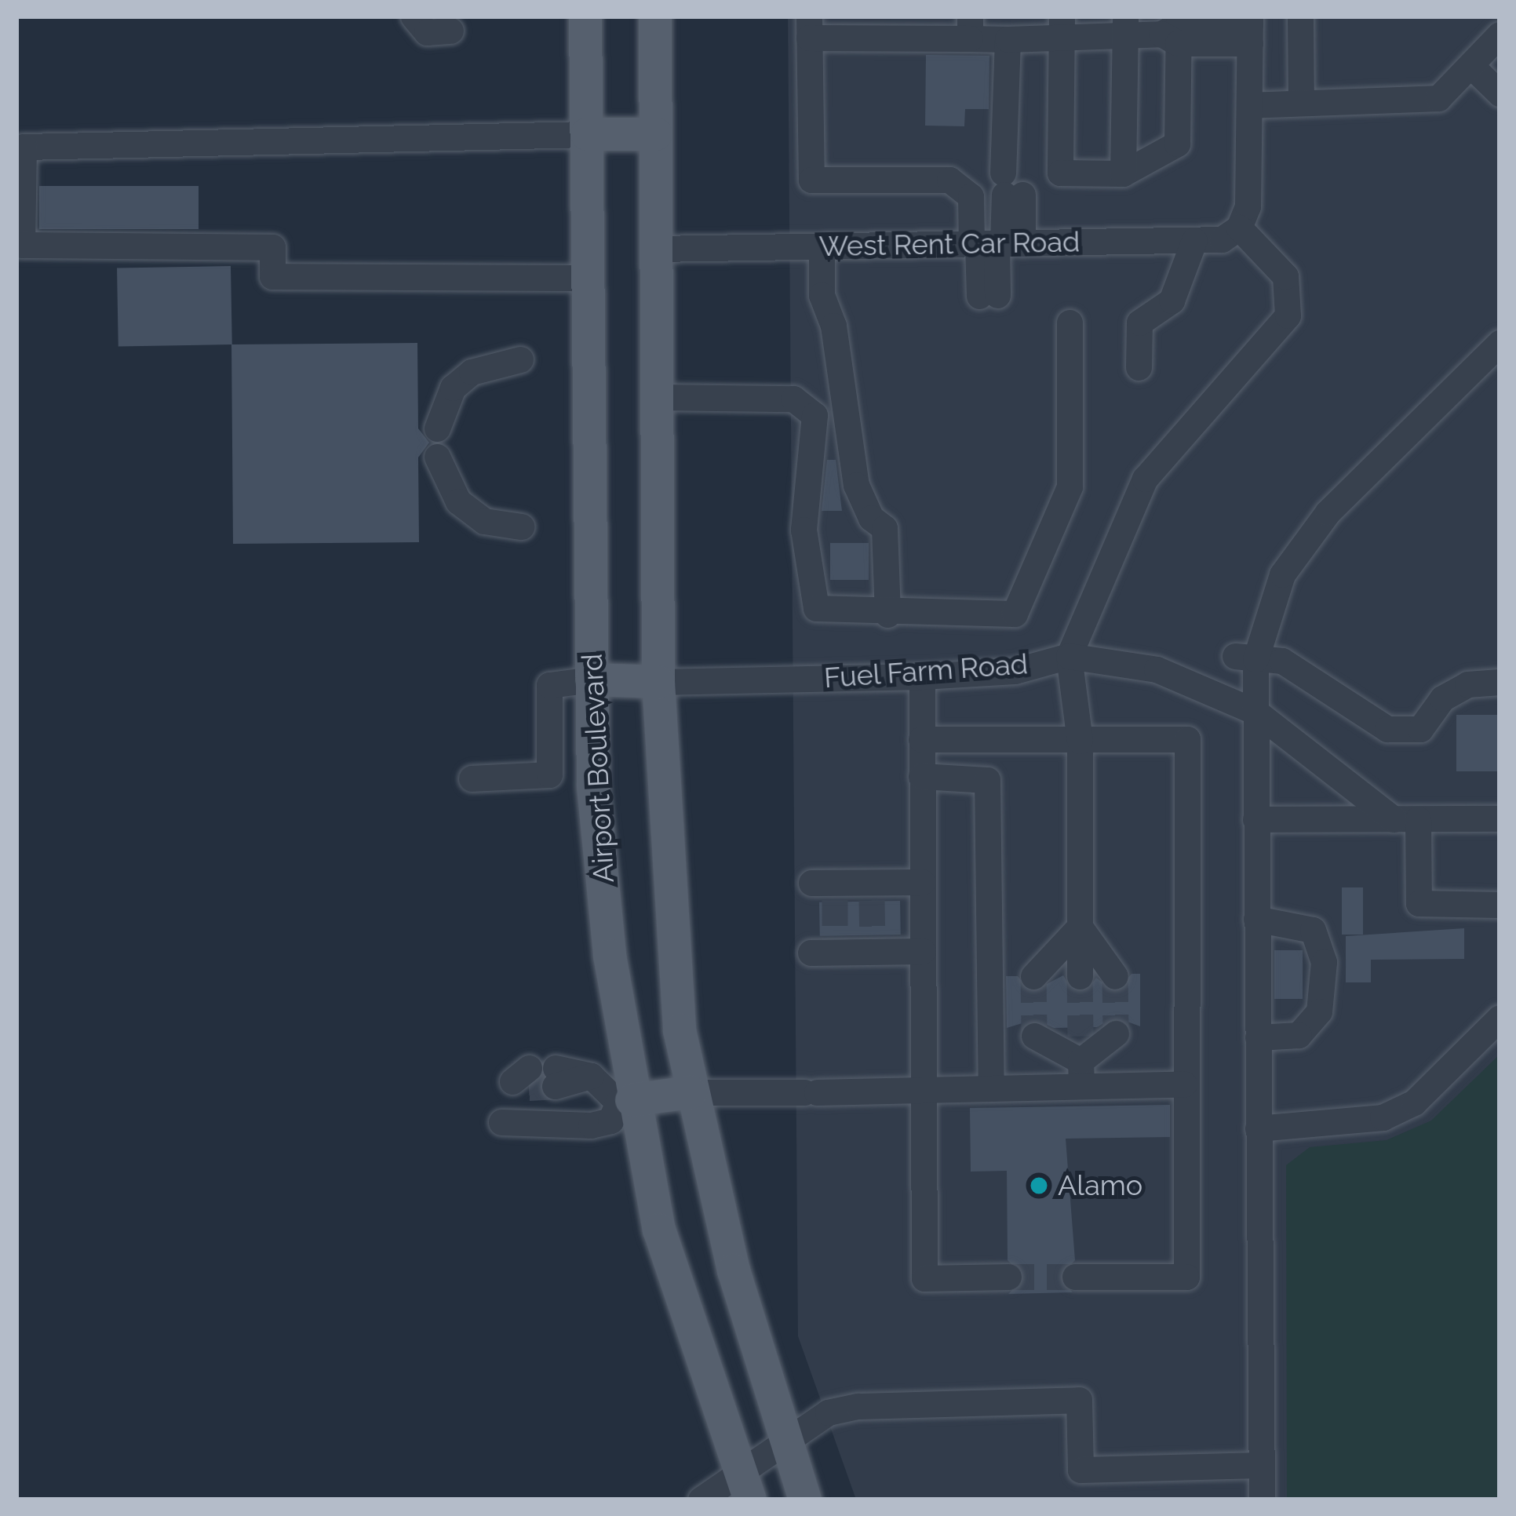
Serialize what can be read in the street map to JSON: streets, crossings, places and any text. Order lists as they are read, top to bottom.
{
  "streets": {
    "main road": ["Airport Boulevard"],
    "street": ["West Rent Car Road", "Fuel Farm Road"]
  },
  "crossings": [
    ["West Rent Car Road", "Fuel Farm Road"]
  ],
  "places": ["Alamo"]
}
